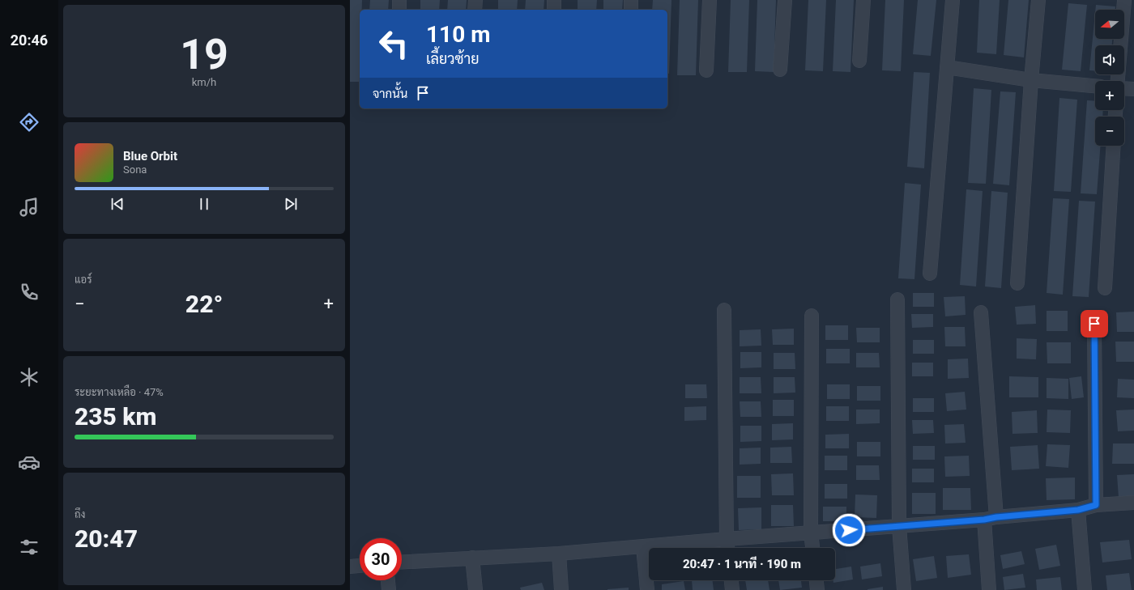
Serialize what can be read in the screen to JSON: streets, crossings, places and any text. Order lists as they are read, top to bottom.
{
  "north": "left",
  "page": {
    "tabs": "20:46",
    "tile": [
      ["19", "km/h"],
      "แอร์",
      ["ระยะทางเหลือ · 47%", "235 km"],
      ["ถึง", "20:47"]
    ],
    "map_buttons": ["+", "−"],
    "turn": ["110 m", "เลี้ยวซ้าย"],
    "then": "จากนั้น",
    "song": ["Blue Orbit", "Sona"],
    "heat": ["−", "22°", "+"],
    "limit": "30",
    "trip": "20:47 · 1 นาที · 190 m"
  }
}
